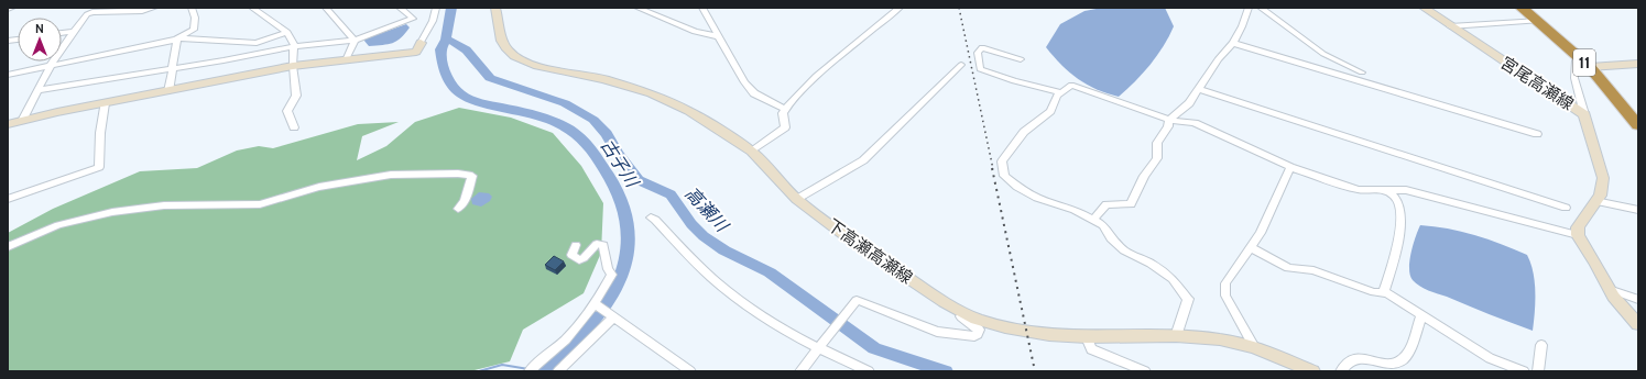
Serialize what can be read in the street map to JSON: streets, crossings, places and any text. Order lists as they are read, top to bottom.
{
  "streets": {
    "highway": ["11"],
    "main road": ["宮尾高瀬線", "下高瀬高瀬線"]
  },
  "water": ["古子川", "高瀬川"],
  "north": "top"
}
